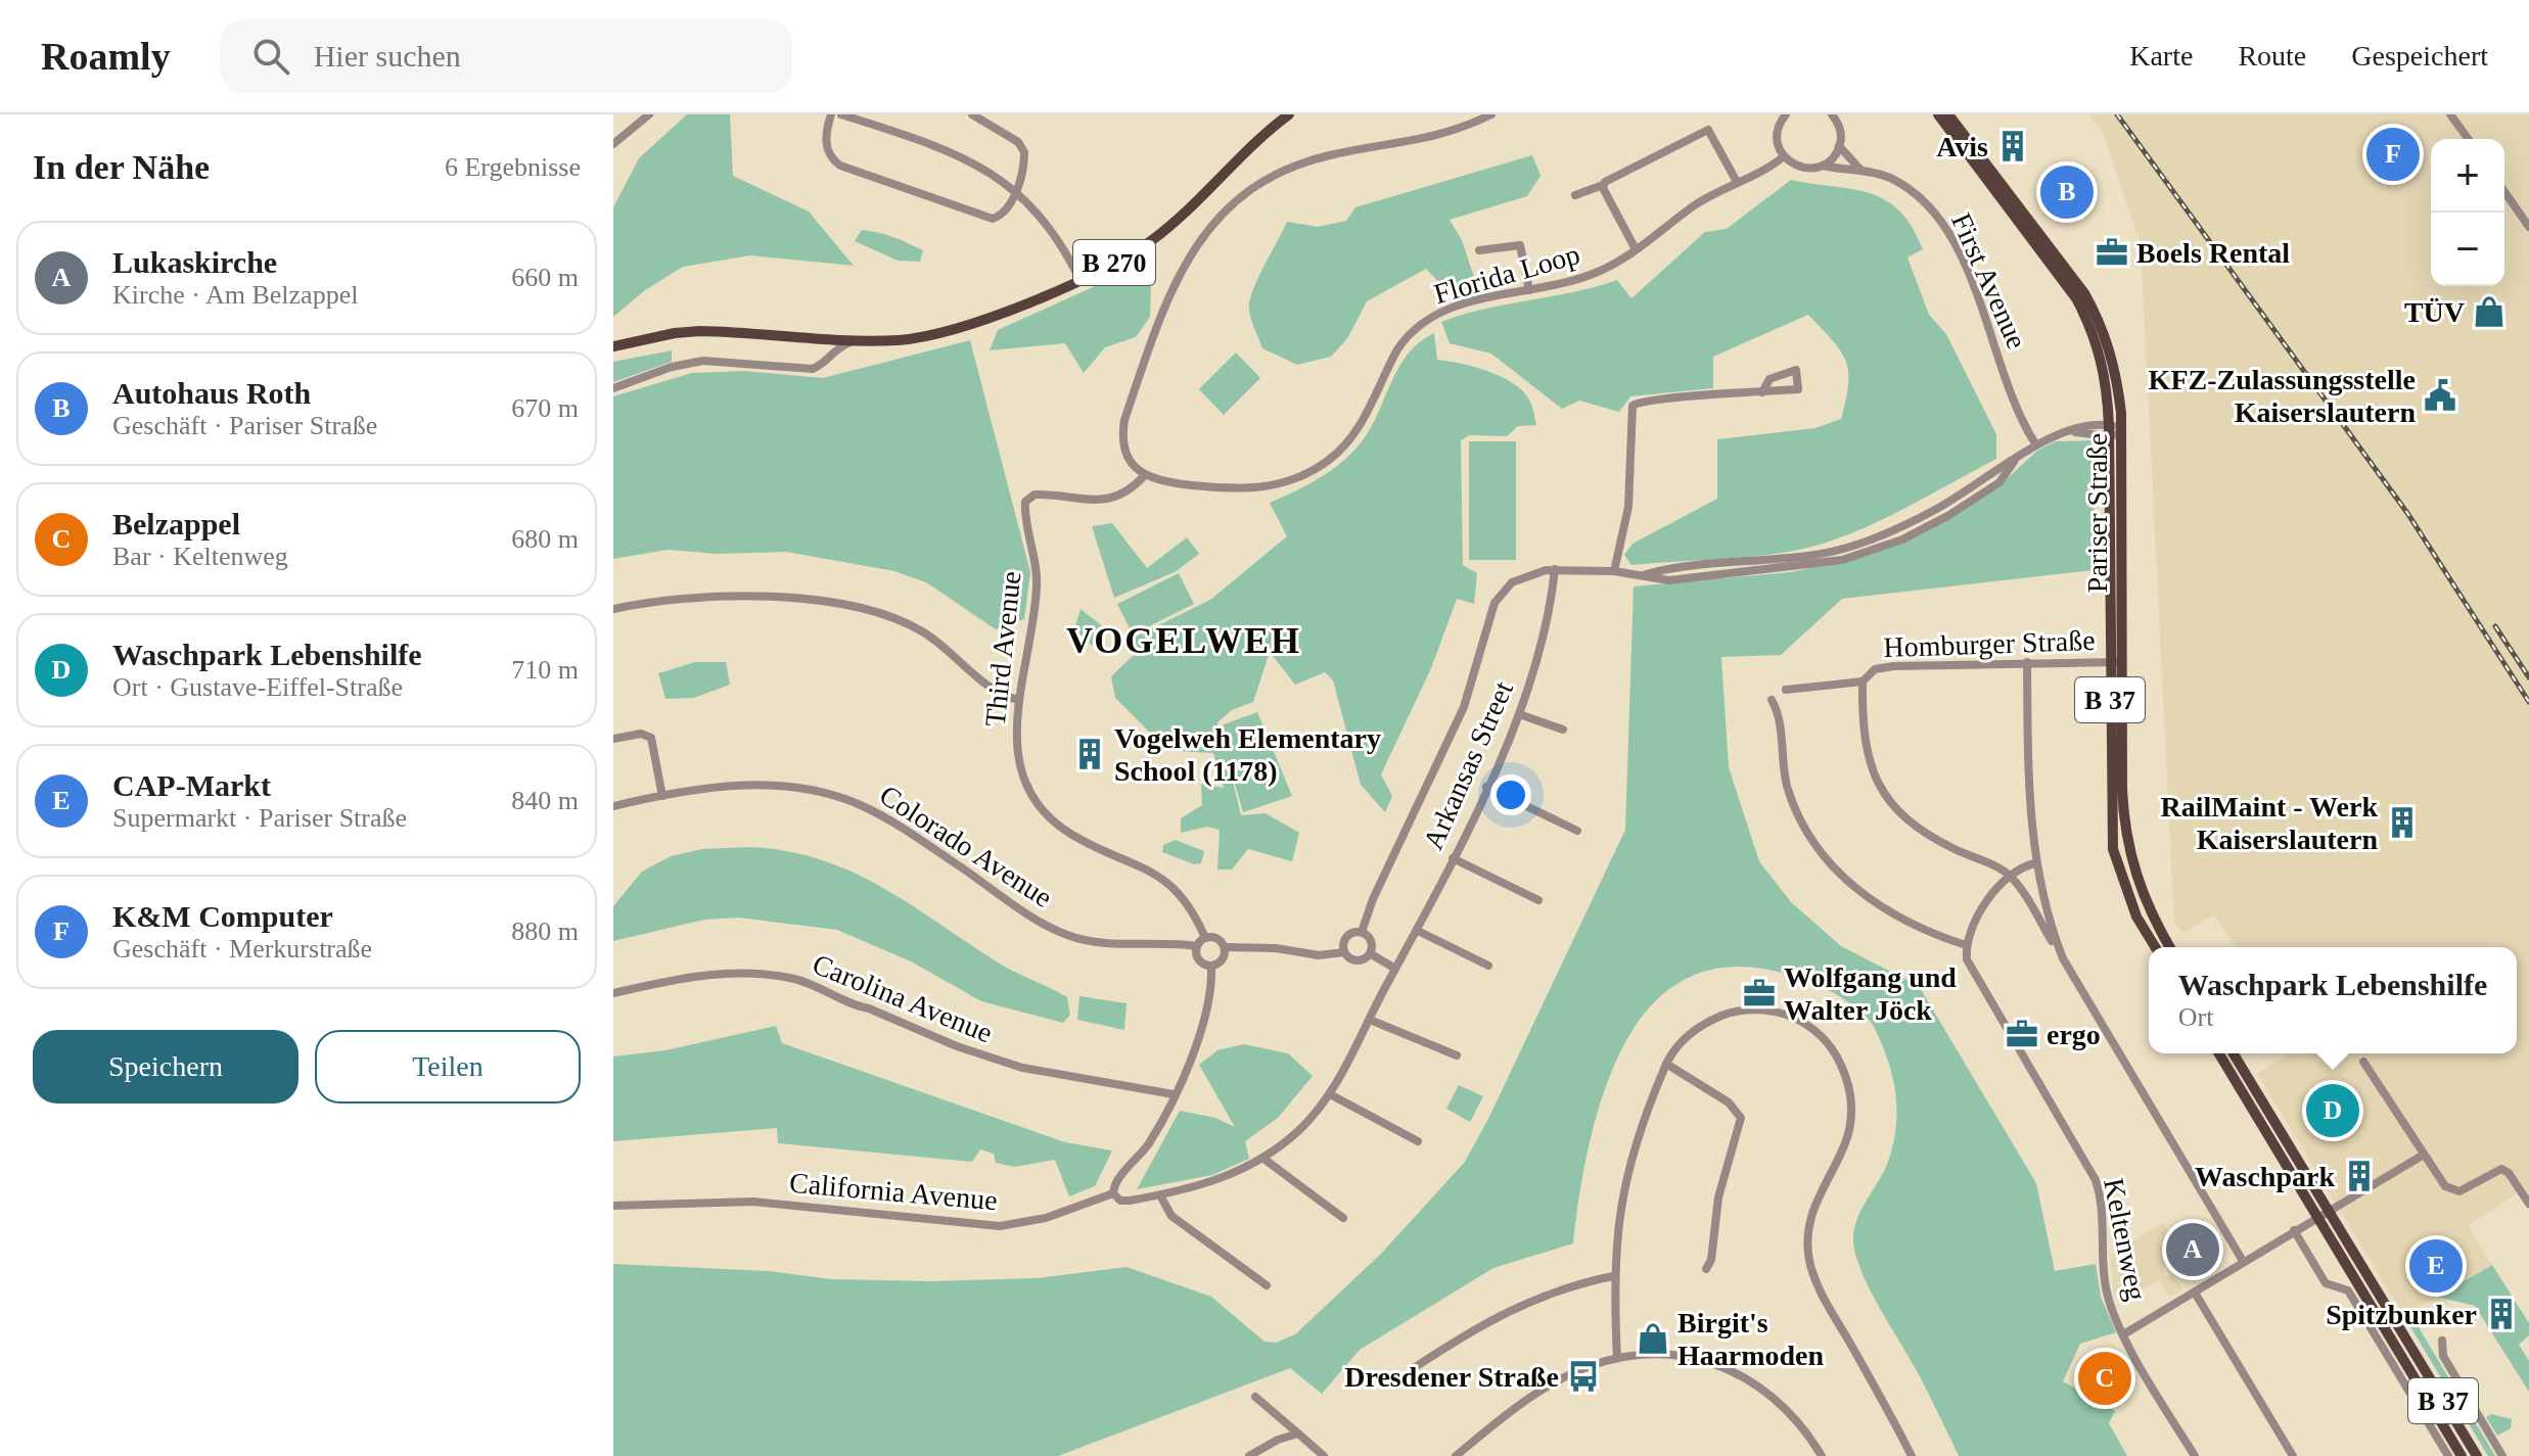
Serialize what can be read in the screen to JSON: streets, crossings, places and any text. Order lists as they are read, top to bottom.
{
  "streets": {
    "main road": ["B 270", "Pariser Straße", "B 37"],
    "street": [
      "Florida Loop",
      "First Avenue",
      "Homburger Straße",
      "Third Avenue",
      "Arkansas Street",
      "Colorado Avenue",
      "Carolina Avenue",
      "California Avenue",
      "Keltenweg"
    ]
  },
  "crossings": [
    ["Florida Loop", "First Avenue"],
    ["Florida Loop", "Third Avenue"],
    ["Pariser Straße", "Homburger Straße"],
    ["Third Avenue", "Colorado Avenue"],
    ["Arkansas Street", "California Avenue"]
  ],
  "districts": ["VOGELWEH"],
  "places": {
    "building": [
      "Avis",
      "Vogelweh Elementary School (1178)",
      "RailMaint - Werk Kaiserslautern",
      "Waschpark",
      "Spitzbunker"
    ],
    "office": ["Boels Rental", "Wolfgang und Walter Jöck", "ergo"],
    "shop": ["TÜV", "Birgit's Haarmoden"],
    "public building": ["KFZ-Zulassungsstelle Kaiserslautern"],
    "bus stop": ["Dresdener Straße"]
  },
  "page": {
    "header": "Roamly",
    "search": "Hier suchen",
    "nav": ["Karte", "Route", "Gespeichert"],
    "heading": ["In der Nähe", "6 Ergebnisse"],
    "pins": [
      "F",
      "B",
      "D",
      "A",
      "E",
      "C"
    ],
    "map_buttons": ["+", "−"],
    "list": [
      {
        "mark": "A",
        "name": "Lukaskirche",
        "note": "Kirche · Am Belzappel",
        "value": "660 m"
      },
      {
        "mark": "B",
        "name": "Autohaus Roth",
        "note": "Geschäft · Pariser Straße",
        "value": "670 m"
      },
      {
        "mark": "C",
        "name": "Belzappel",
        "note": "Bar · Keltenweg",
        "value": "680 m"
      },
      {
        "mark": "D",
        "name": "Waschpark Lebenshilfe",
        "note": "Ort · Gustave-Eiffel-Straße",
        "value": "710 m"
      },
      {
        "mark": "E",
        "name": "CAP-Markt",
        "note": "Supermarkt · Pariser Straße",
        "value": "840 m"
      },
      {
        "mark": "F",
        "name": "K&M Computer",
        "note": "Geschäft · Merkurstraße",
        "value": "880 m"
      }
    ],
    "popup": ["Waschpark Lebenshilfe", "Ort"],
    "buttons": ["Speichern", "Teilen"]
  }
}
